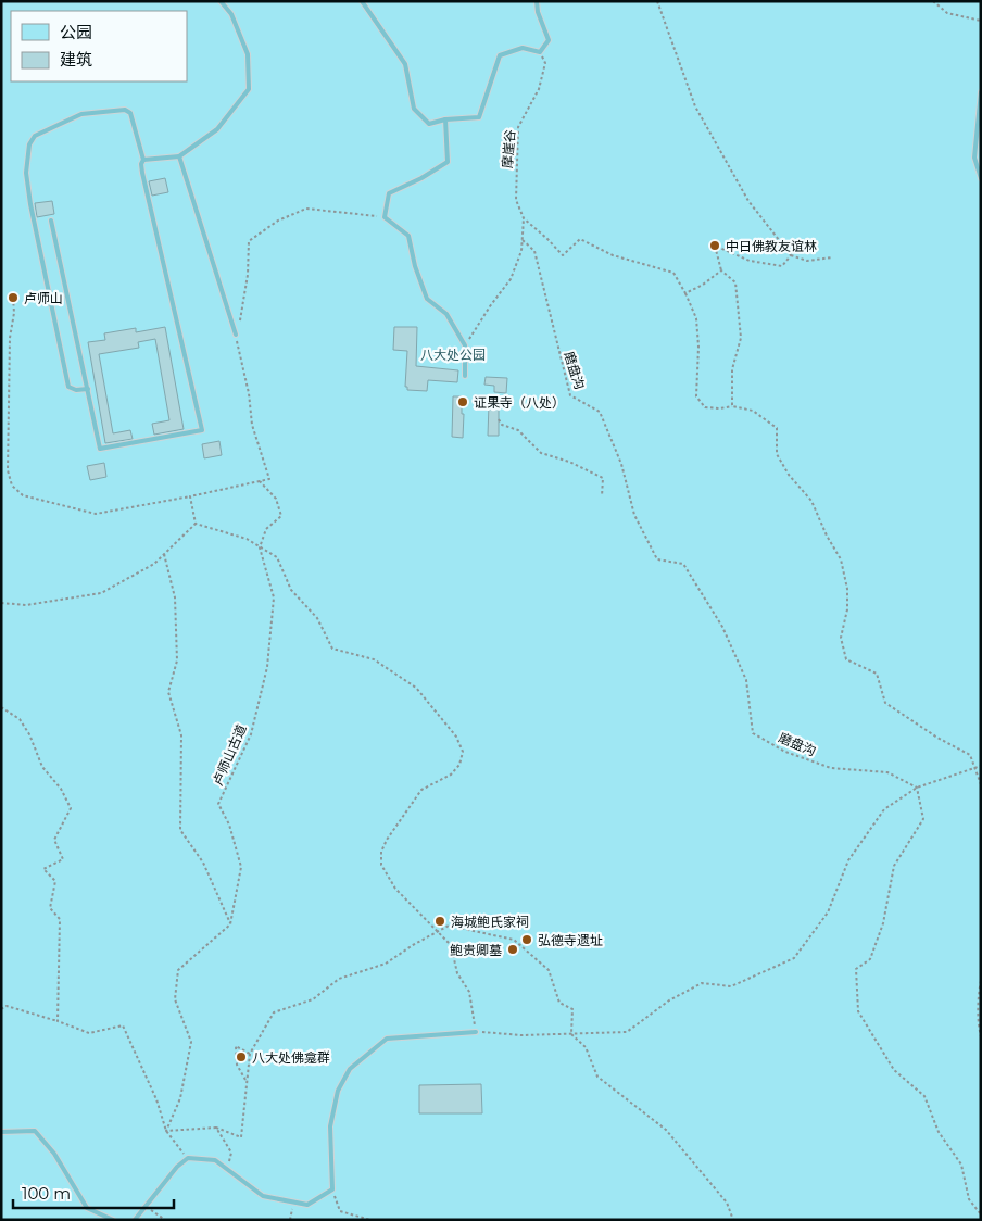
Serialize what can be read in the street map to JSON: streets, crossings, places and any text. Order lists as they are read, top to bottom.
{
  "streets": {
    "path": ["摩崖谷", "磨盘沟", "卢师山古道"]
  },
  "parks": ["八大处公园"],
  "places": [
    "中日佛教友谊林",
    "卢师山",
    "证果寺（八处）",
    "海城鲍氏家祠",
    "弘德寺遗址",
    "鲍贵卿墓",
    "八大处佛龛群"
  ],
  "legend": ["公园", "建筑"],
  "scale_bar": "100 m"
}
